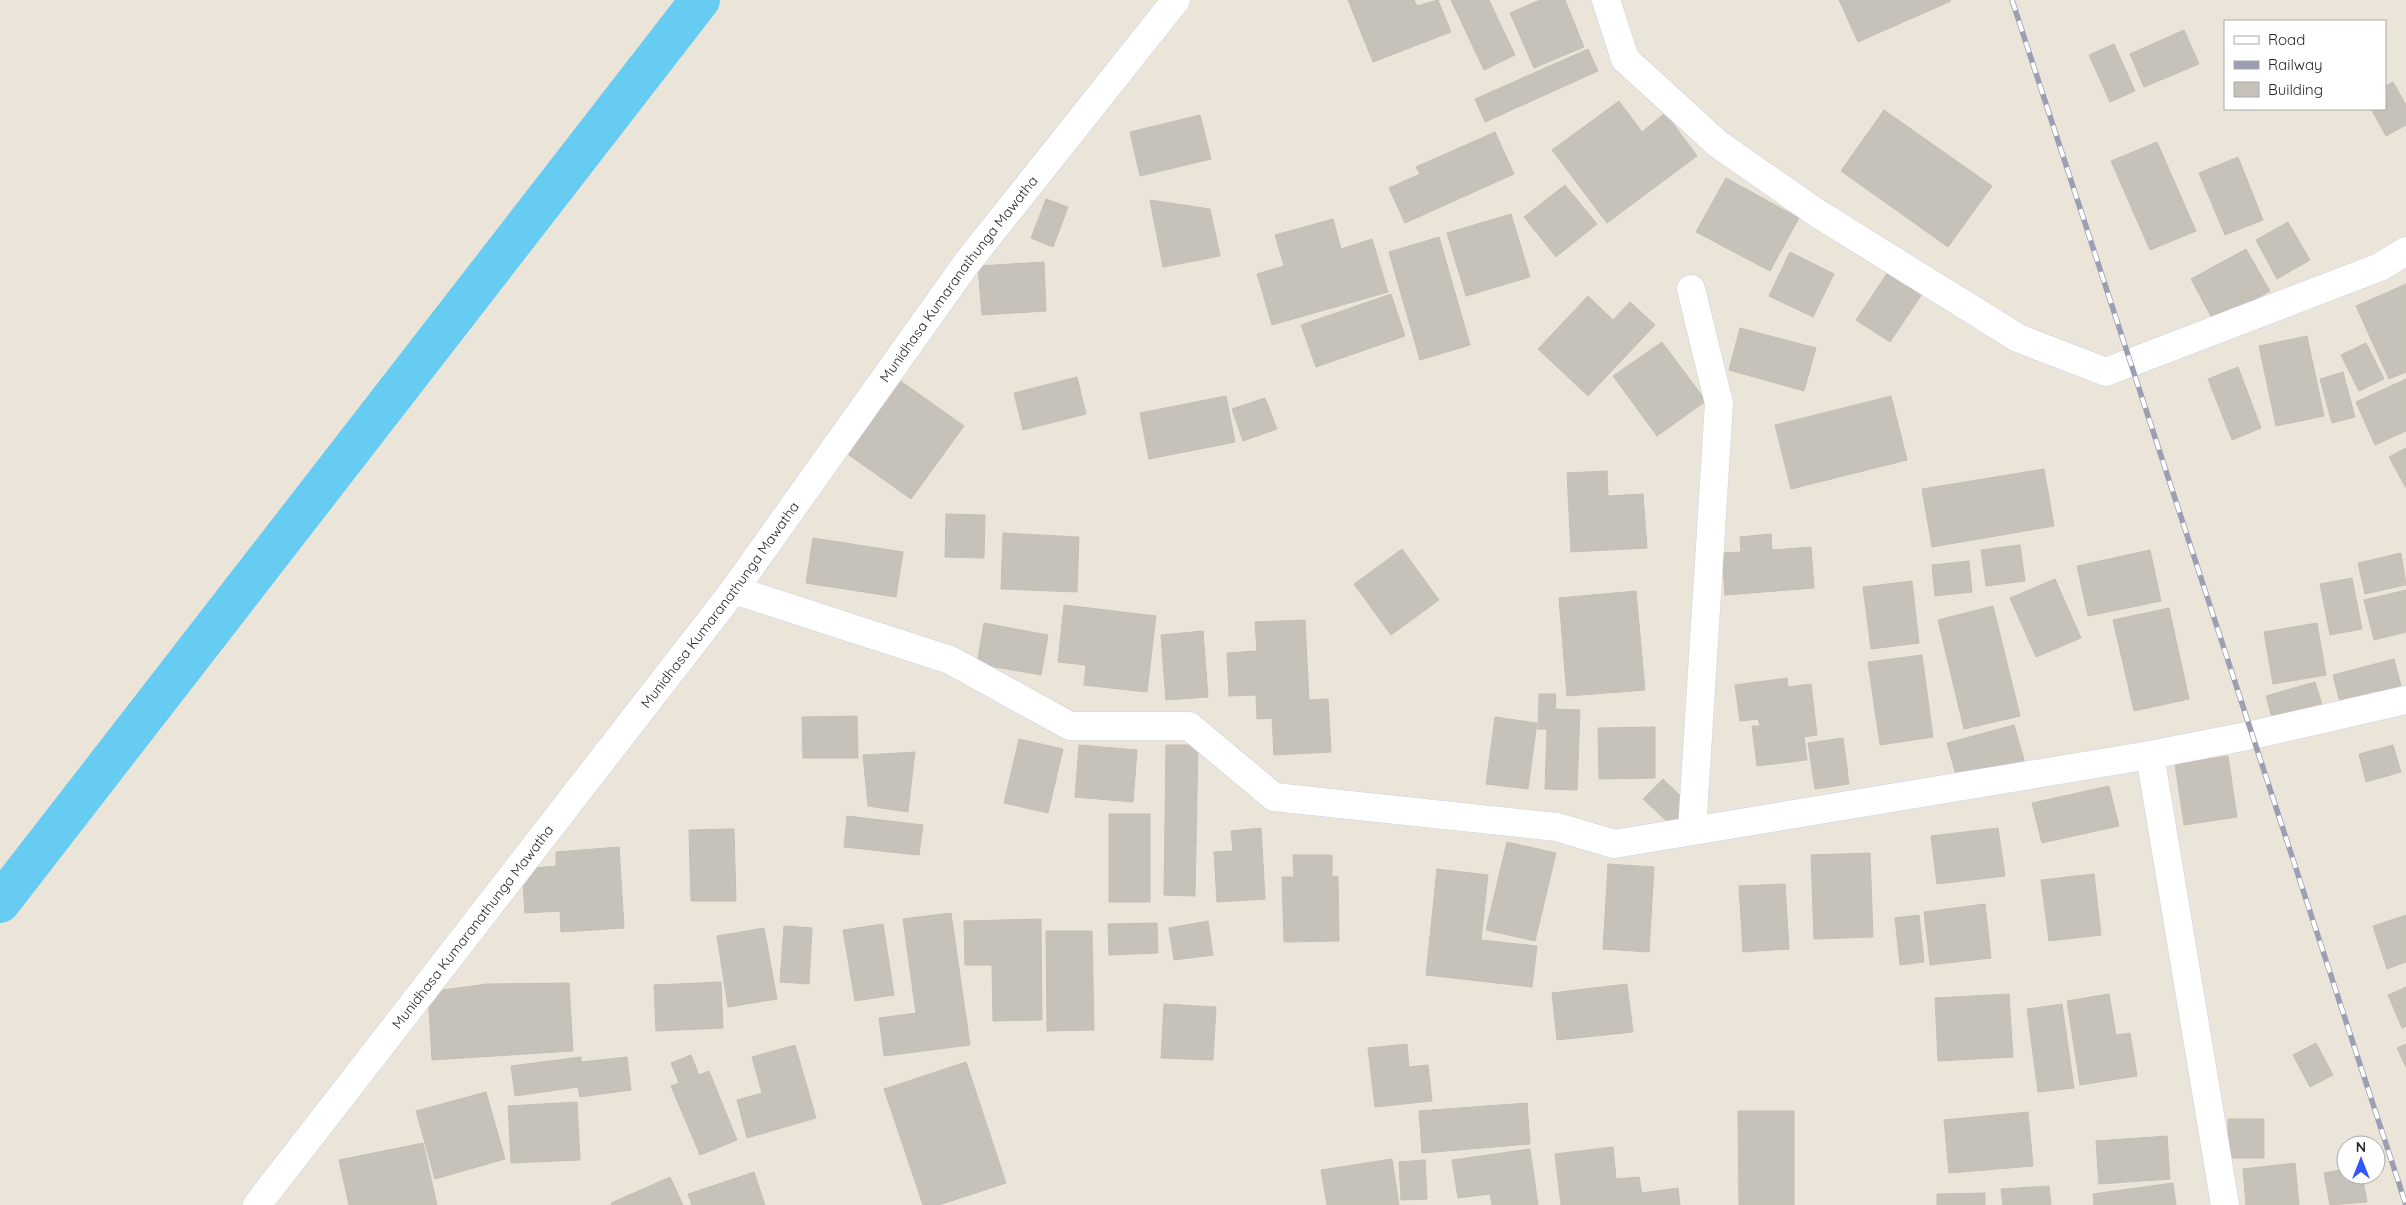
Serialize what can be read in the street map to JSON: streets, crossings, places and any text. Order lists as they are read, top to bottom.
{
  "streets": {
    "street": ["Munidhasa Kumaranathunga Mawatha"]
  },
  "legend": ["Road", "Railway", "Building"],
  "north": "top"
}
